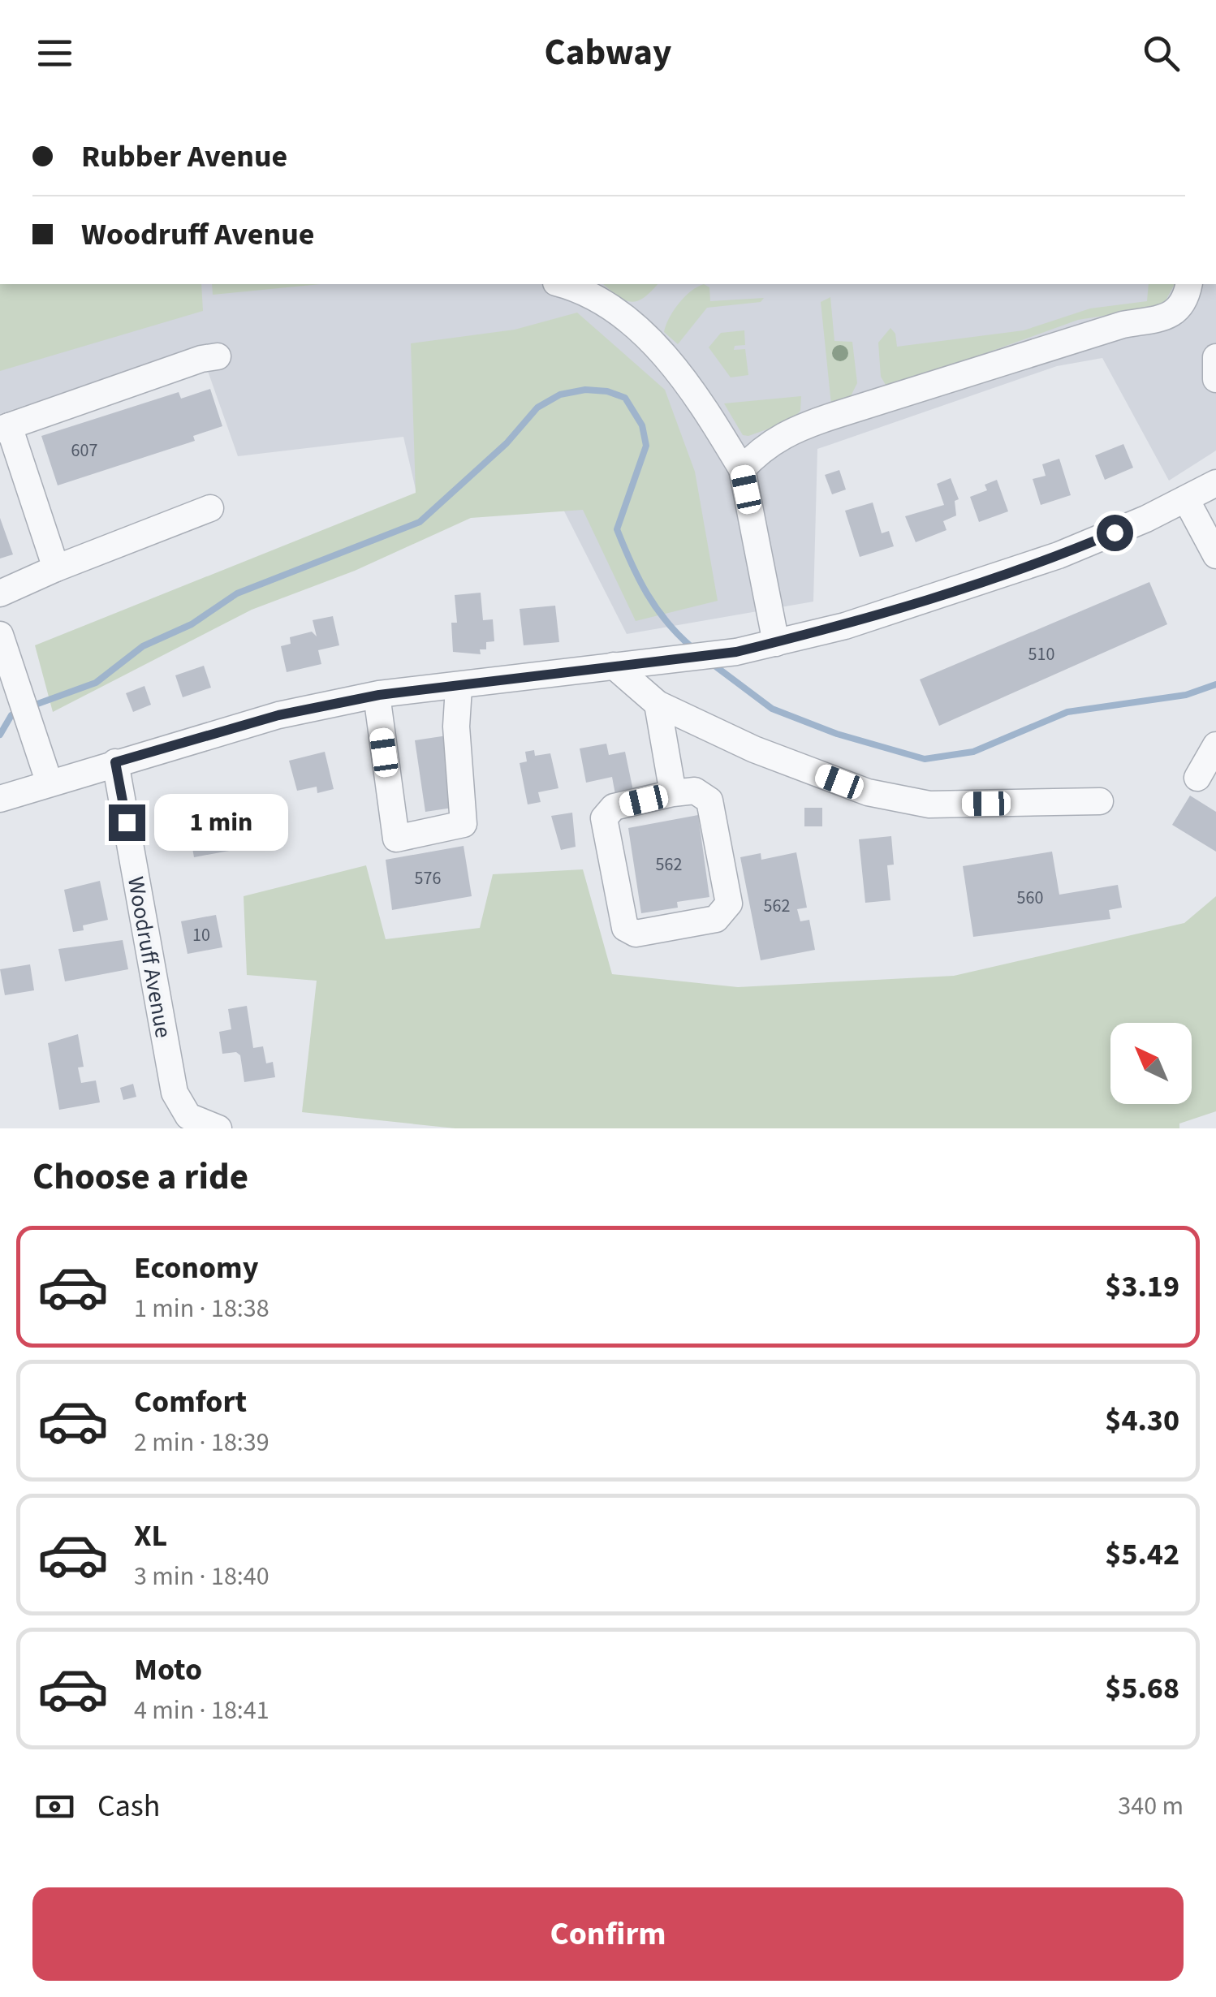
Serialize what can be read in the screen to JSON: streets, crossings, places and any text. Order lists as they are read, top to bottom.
{
  "streets": {
    "street": ["Woodruff Avenue"]
  },
  "house_numbers": [
    "607",
    "510",
    "562",
    "576",
    "560",
    "562",
    "10"
  ],
  "north": "top left",
  "page": {
    "header": "Cabway",
    "banner": ["Rubber Avenue", "Woodruff Avenue"],
    "bubble": "1 min",
    "heading": "Choose a ride",
    "list": [
      {
        "name": "Economy",
        "note": "1 min · 18:38",
        "value": "$3.19"
      },
      {
        "name": "Comfort",
        "note": "2 min · 18:39",
        "value": "$4.30"
      },
      {
        "name": "XL",
        "note": "3 min · 18:40",
        "value": "$5.42"
      },
      {
        "name": "Moto",
        "note": "4 min · 18:41",
        "value": "$5.68"
      }
    ],
    "pay": ["Cash", "340 m"],
    "buttons": "Confirm"
  }
}
